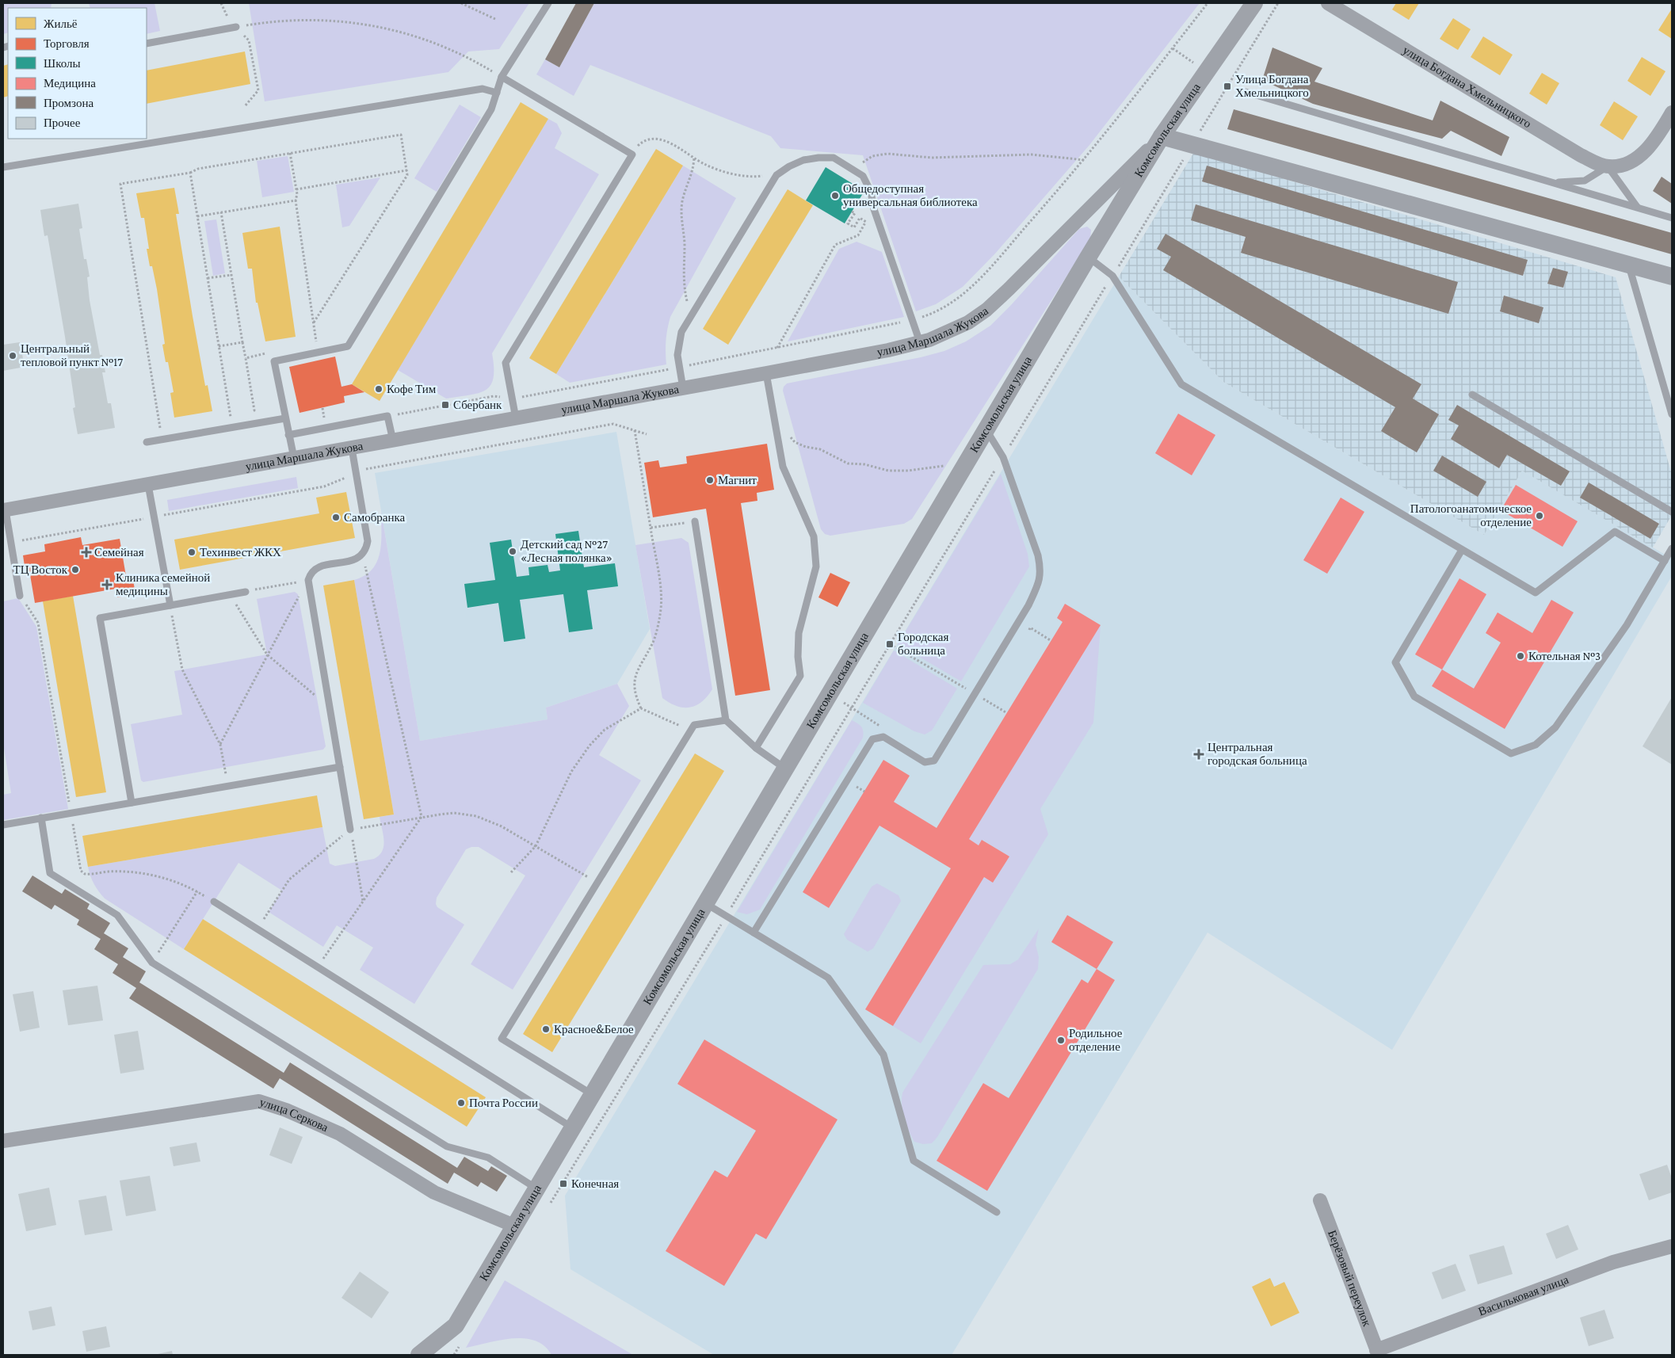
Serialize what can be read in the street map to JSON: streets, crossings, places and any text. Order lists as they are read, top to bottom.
{
  "streets": {
    "street": [
      "улица Богдана Хмельницкого",
      "Комсомольская улица",
      "улица Маршала Жукова",
      "улица Серкова",
      "Берёзовый переулок",
      "Васильковая улица"
    ]
  },
  "crossings": [
    ["Комсомольская улица", "улица Маршала Жукова"],
    ["Комсомольская улица", "улица Серкова"],
    ["Берёзовый переулок", "Васильковая улица"]
  ],
  "places": {
    "transit": [
      "Улица Богдана Хмельницкого",
      "Сбербанк",
      "Городская больница",
      "Конечная"
    ],
    "other": [
      "Общедоступная универсальная библиотека",
      "Центральный тепловой пункт №17",
      "Кофе Тим",
      "Магнит",
      "Патологоанатомическое отделение",
      "Самобранка",
      "Детский сад №27 «Лесная полянка»",
      "Техинвест ЖКХ",
      "ТЦ Восток",
      "Котельная №3",
      "Красное&Белое",
      "Родильное отделение",
      "Почта России"
    ],
    "health": ["Семейная", "Клиника семейной медицины", "Центральная городская больница"]
  },
  "legend": [
    "Жильё",
    "Торговля",
    "Школы",
    "Медицина",
    "Промзона",
    "Прочее"
  ]
}
